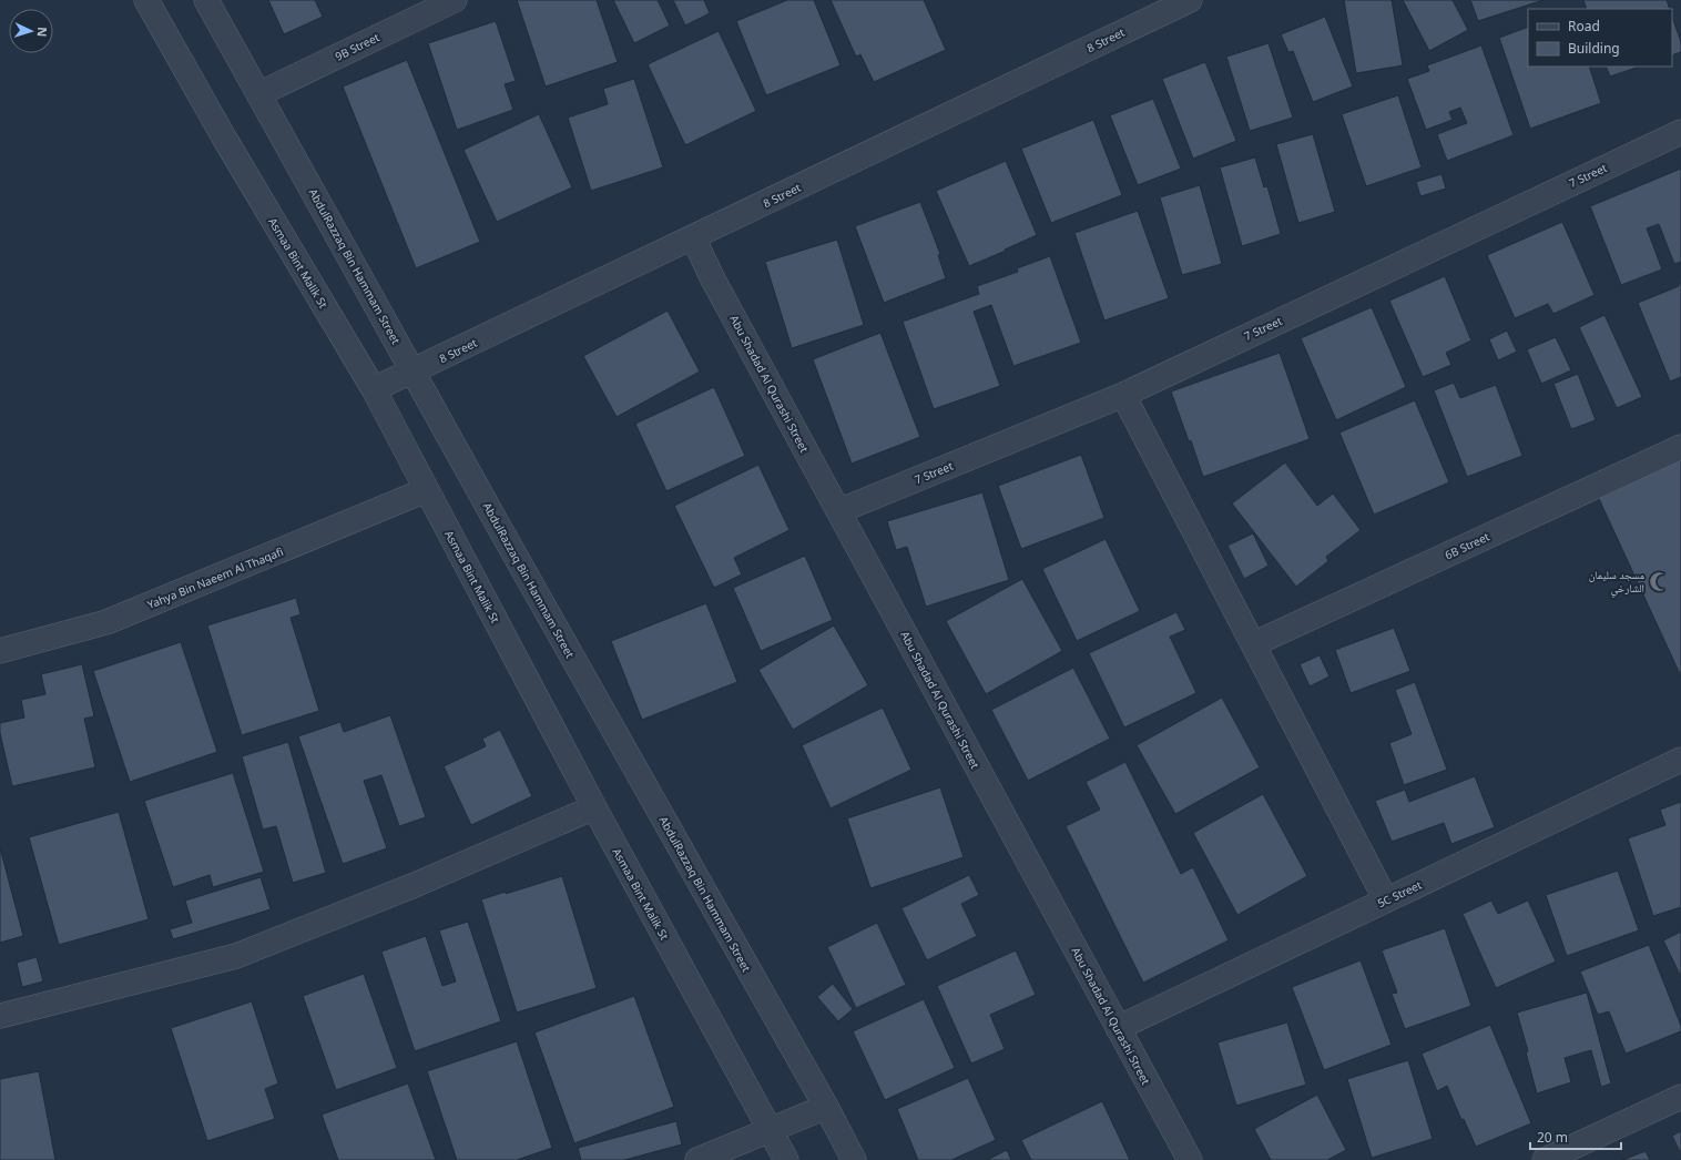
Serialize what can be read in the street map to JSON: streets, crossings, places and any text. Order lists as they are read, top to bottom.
{
  "streets": {
    "street": [
      "8 Street",
      "9B Street",
      "7 Street",
      "Asmaa Bint Malik St",
      "AbdulRazzaq Bin Hammam Street",
      "Abu Shadad Al Qurashi Street",
      "6B Street",
      "Yahya Bin Naeem Al Thaqafi",
      "5C Street"
    ]
  },
  "crossings": [
    ["8 Street", "Asmaa Bint Malik St"],
    ["8 Street", "AbdulRazzaq Bin Hammam Street"],
    ["8 Street", "Abu Shadad Al Qurashi Street"],
    ["9B Street", "AbdulRazzaq Bin Hammam Street"],
    ["7 Street", "Abu Shadad Al Qurashi Street"],
    ["Asmaa Bint Malik St", "Yahya Bin Naeem Al Thaqafi"],
    ["Abu Shadad Al Qurashi Street", "5C Street"]
  ],
  "places": {
    "mosque": ["مسجد سليمان الشارخي"]
  },
  "legend": ["Road", "Building"],
  "scale_bar": "20 m",
  "north": "right"
}
